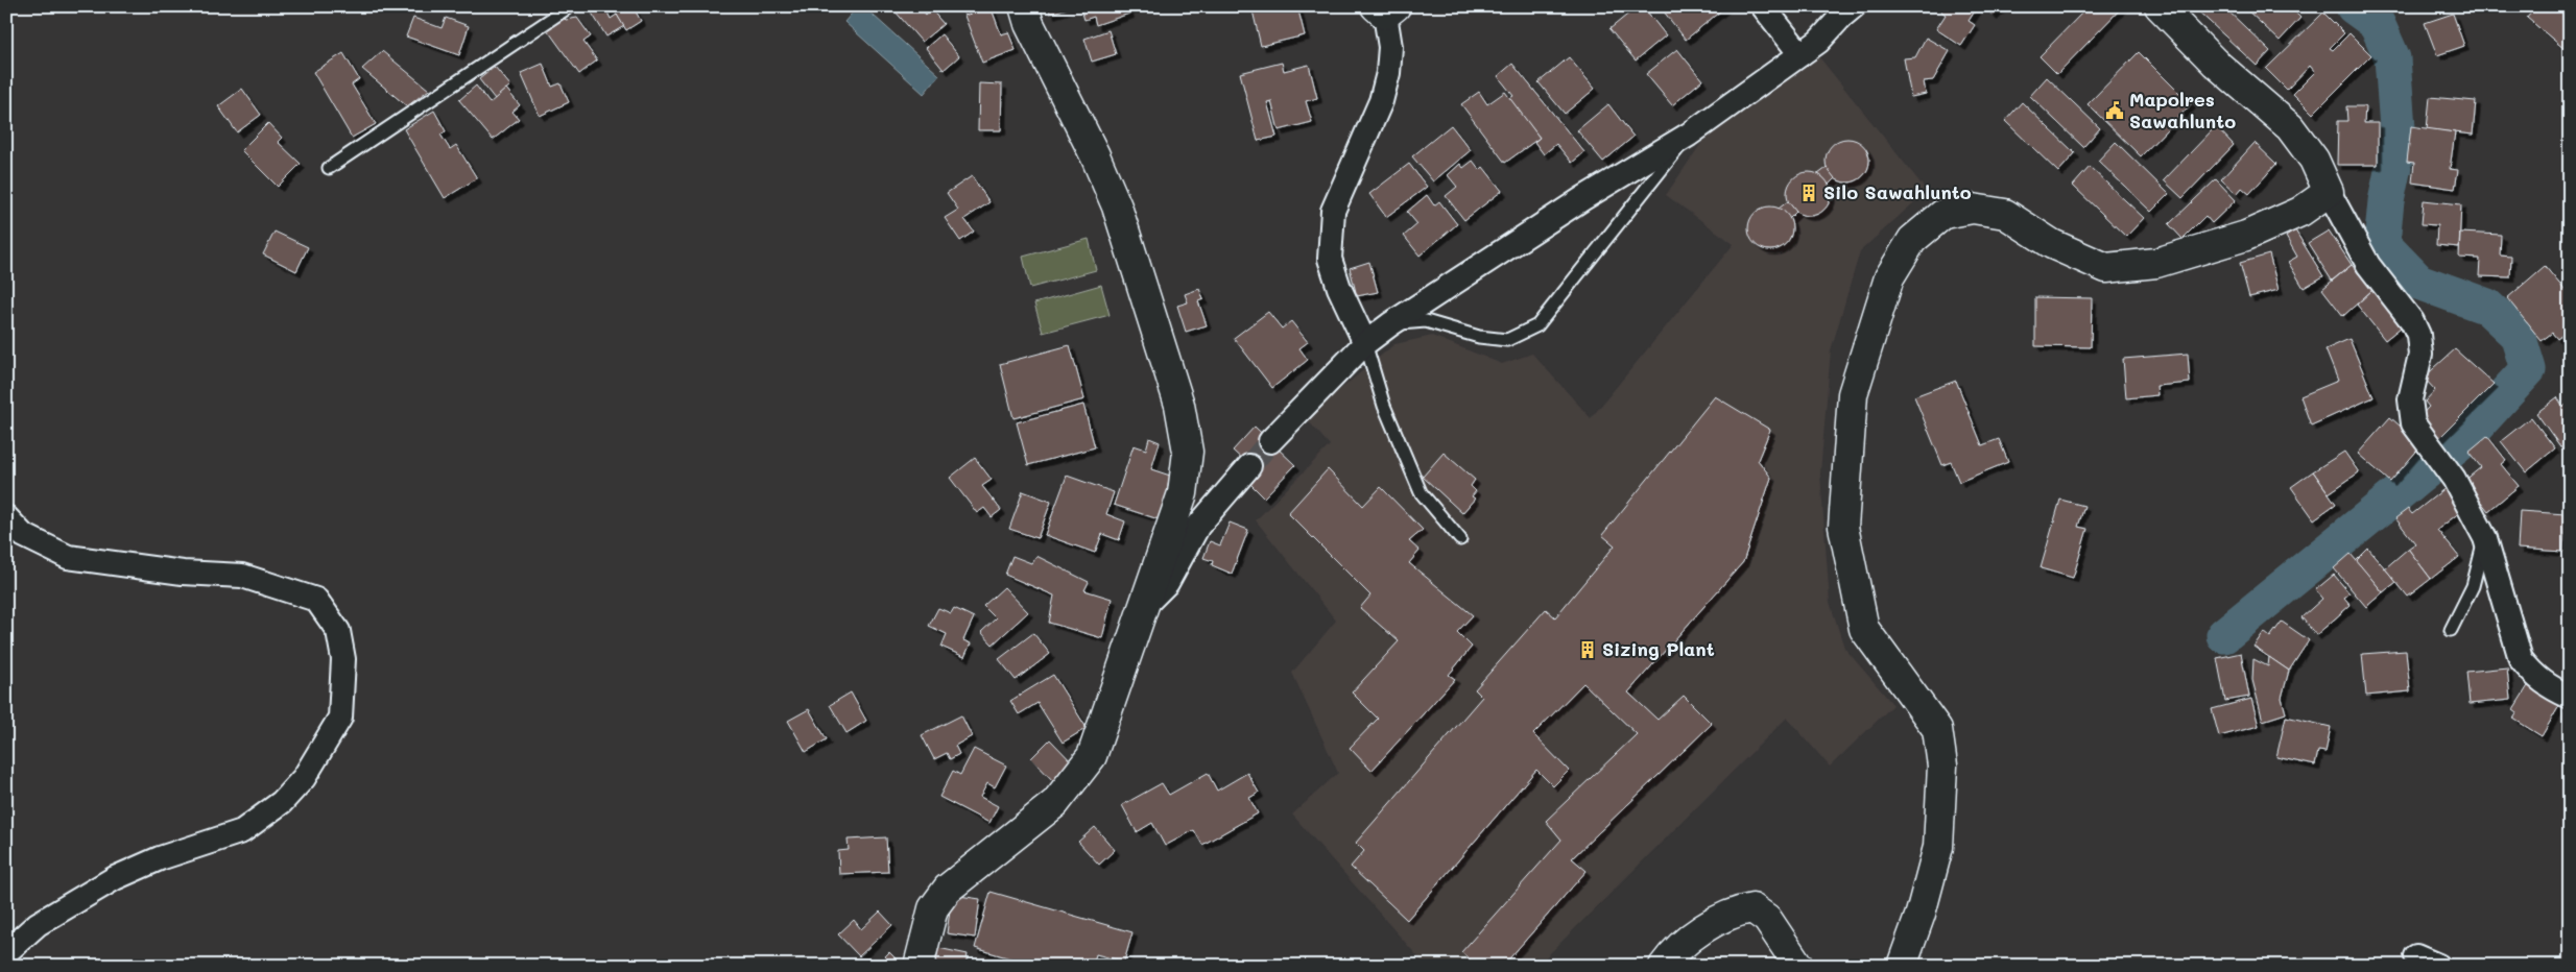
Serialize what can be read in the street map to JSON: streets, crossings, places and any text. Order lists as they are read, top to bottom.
{
  "places": {
    "public building": ["Mapolres Sawahlunto"],
    "building": ["Silo Sawahlunto", "Sizing Plant"]
  }
}
